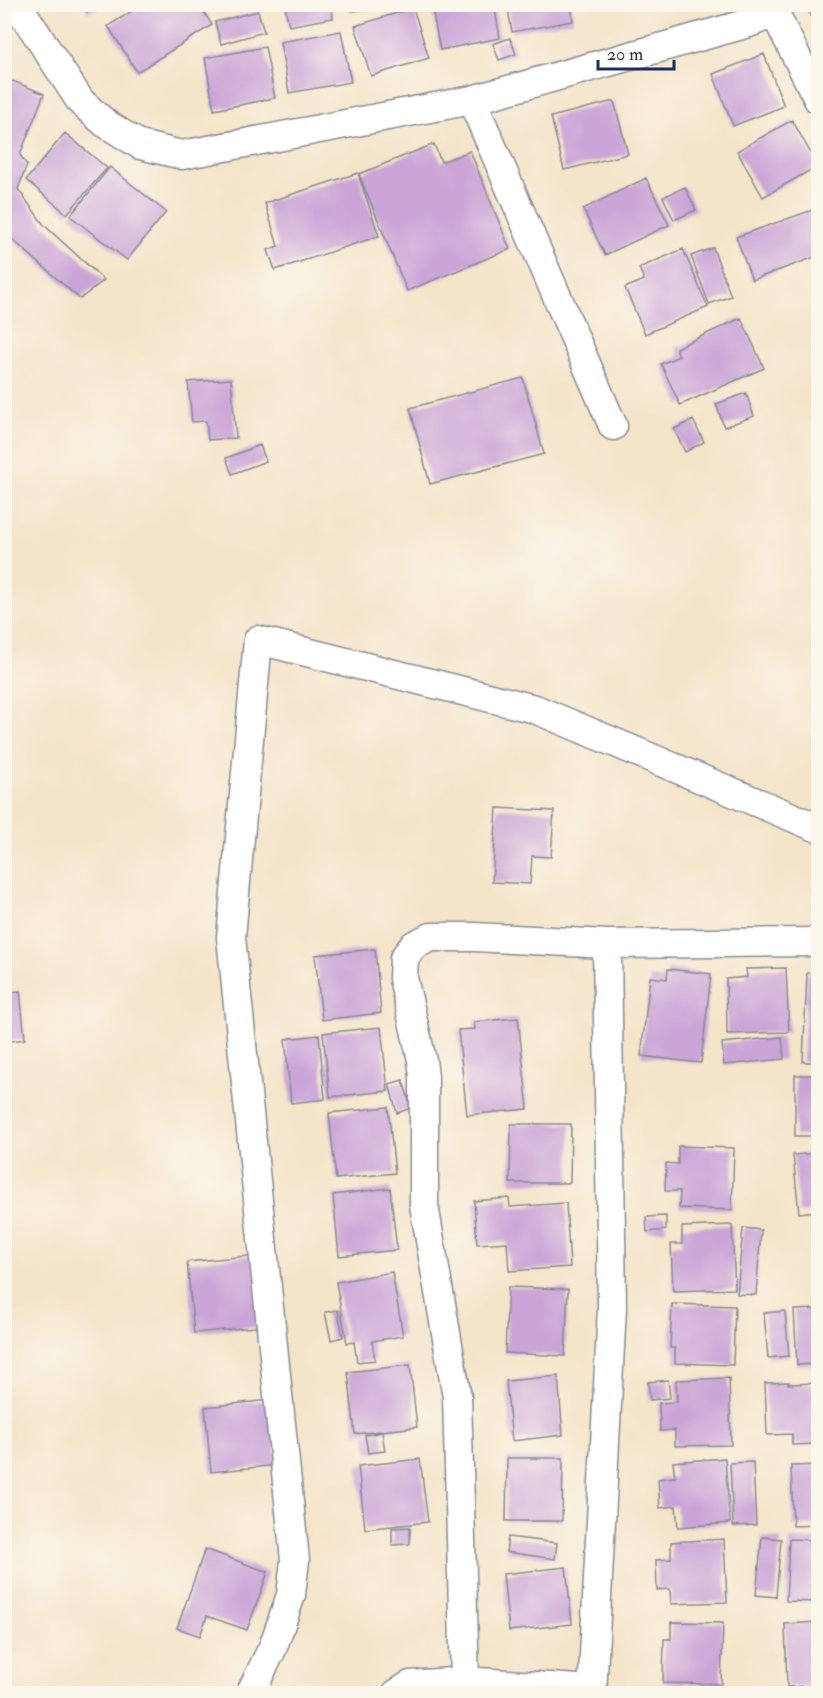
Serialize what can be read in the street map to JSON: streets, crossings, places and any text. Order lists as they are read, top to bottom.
{
  "scale_bar": "20 m"
}
